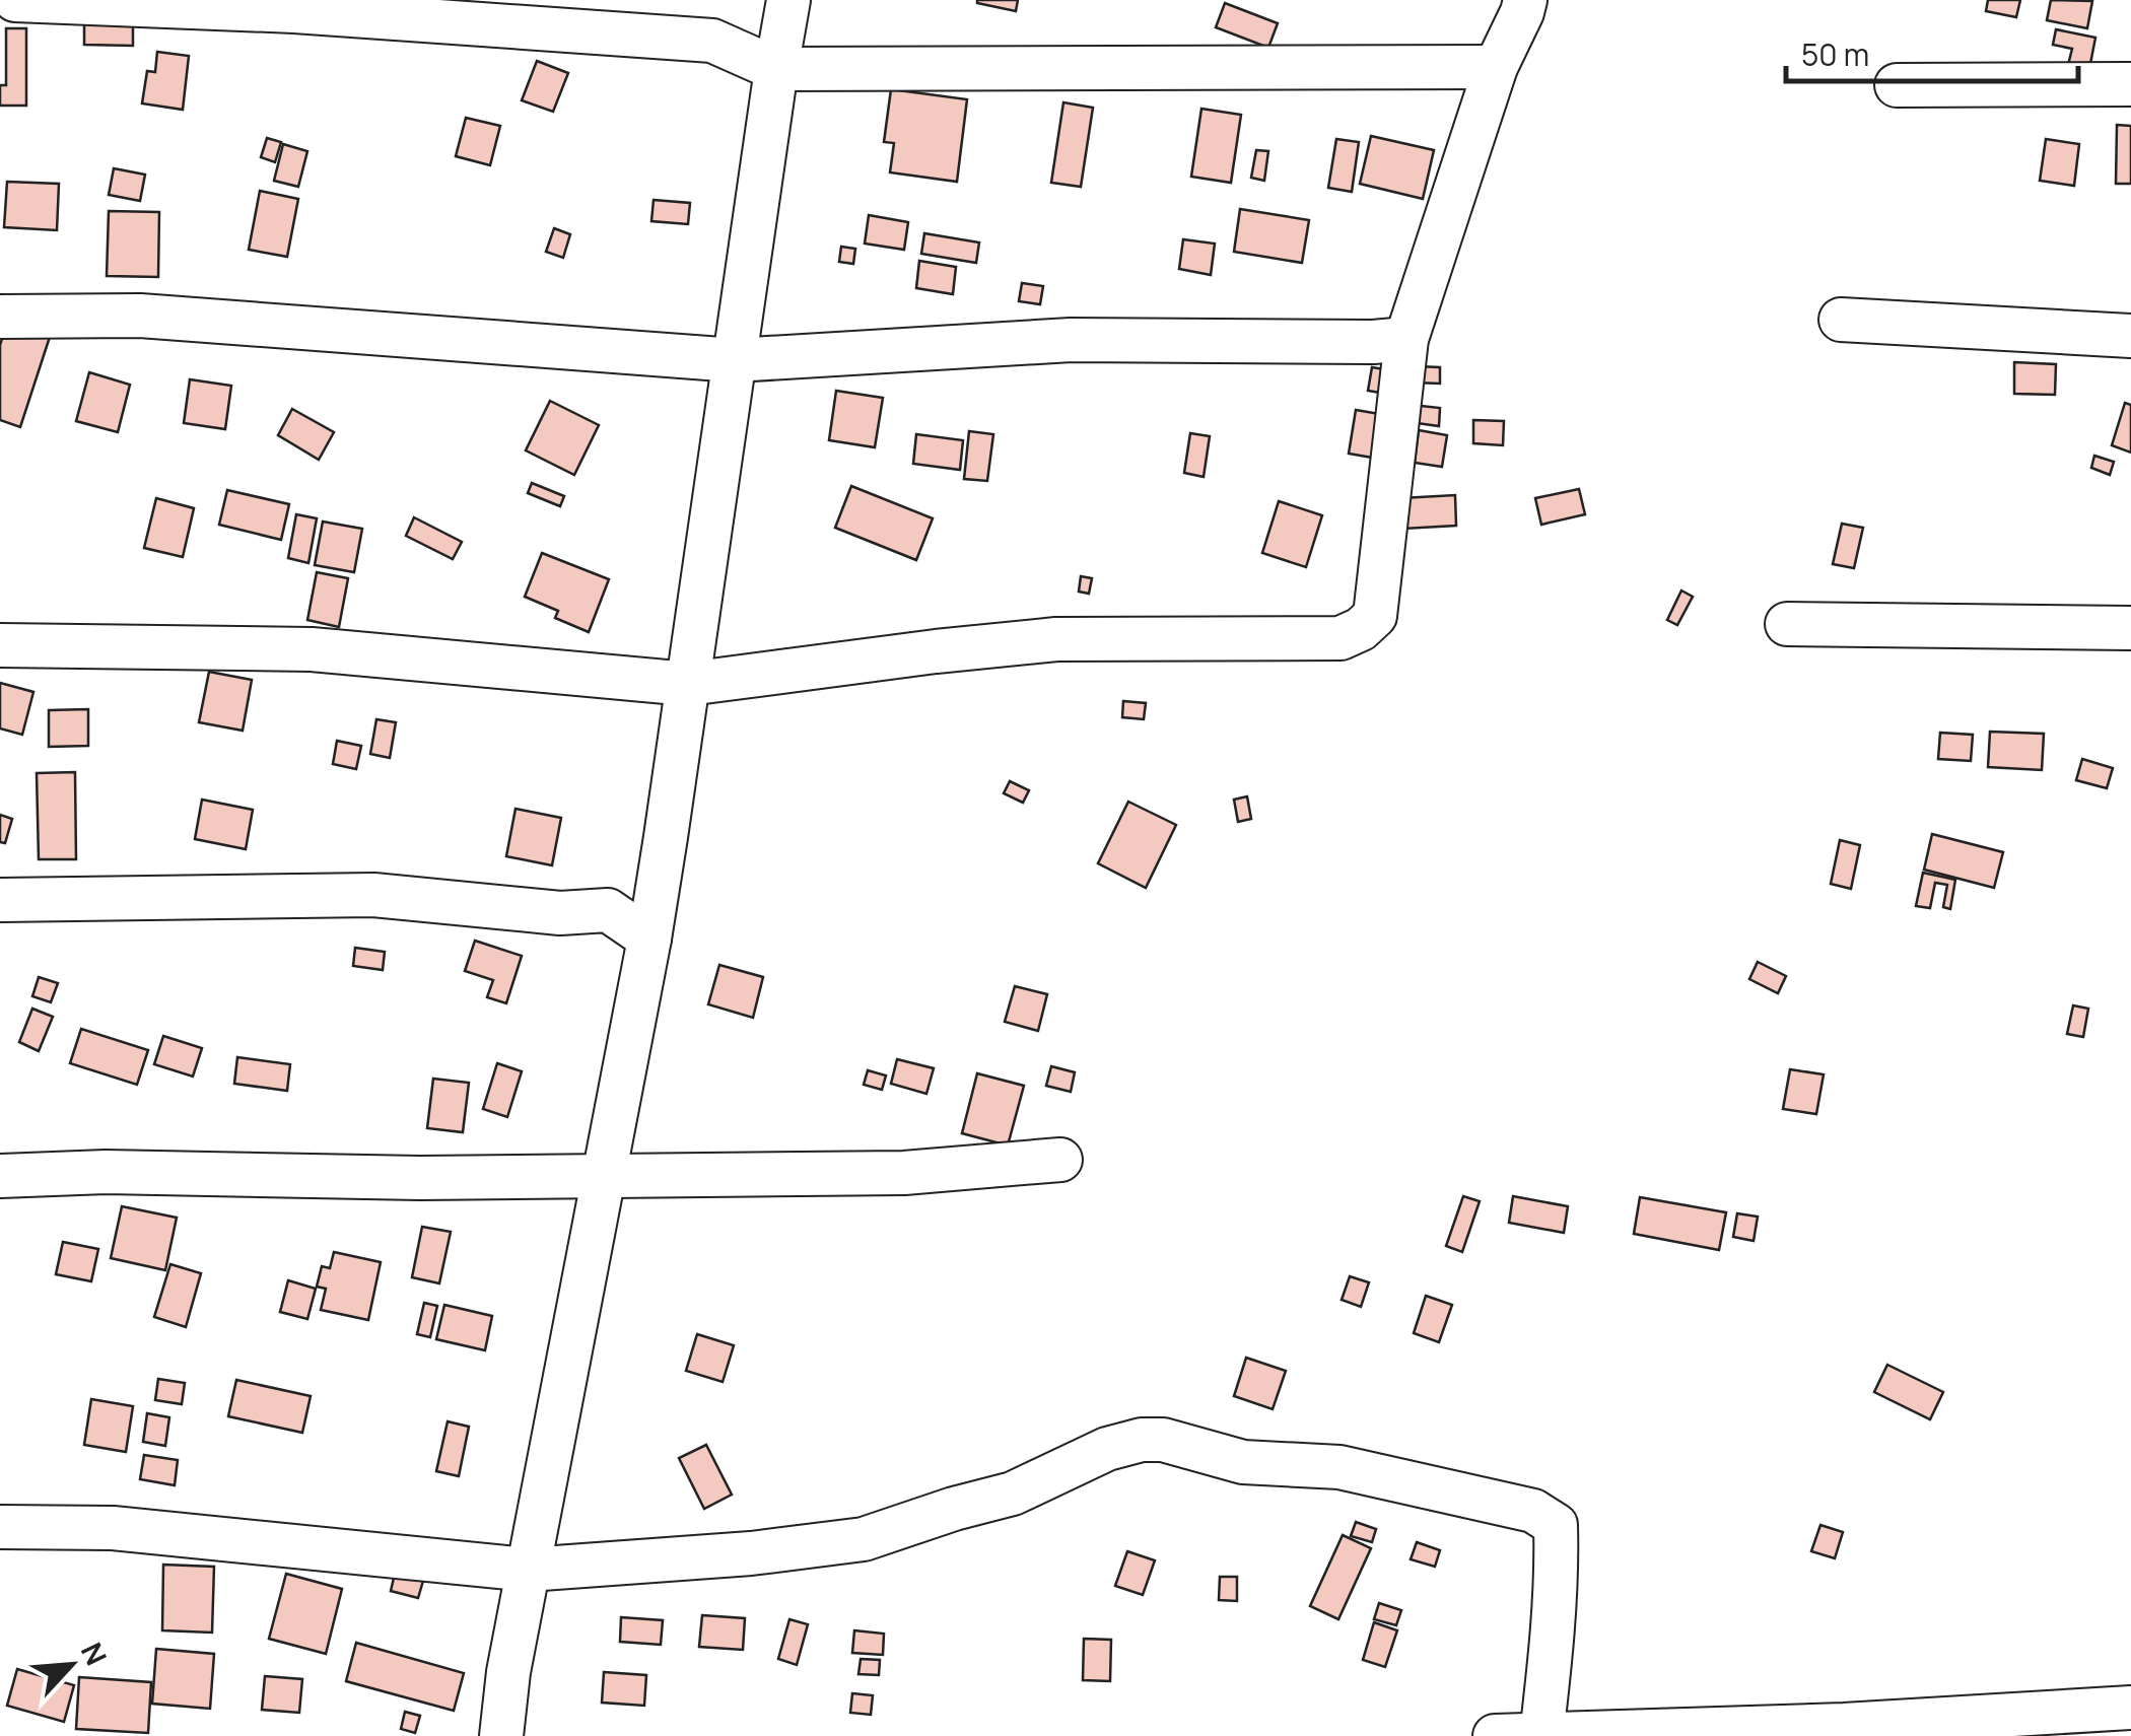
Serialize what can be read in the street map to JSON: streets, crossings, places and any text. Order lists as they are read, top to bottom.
{
  "scale_bar": "50 m",
  "north": "top right"
}
